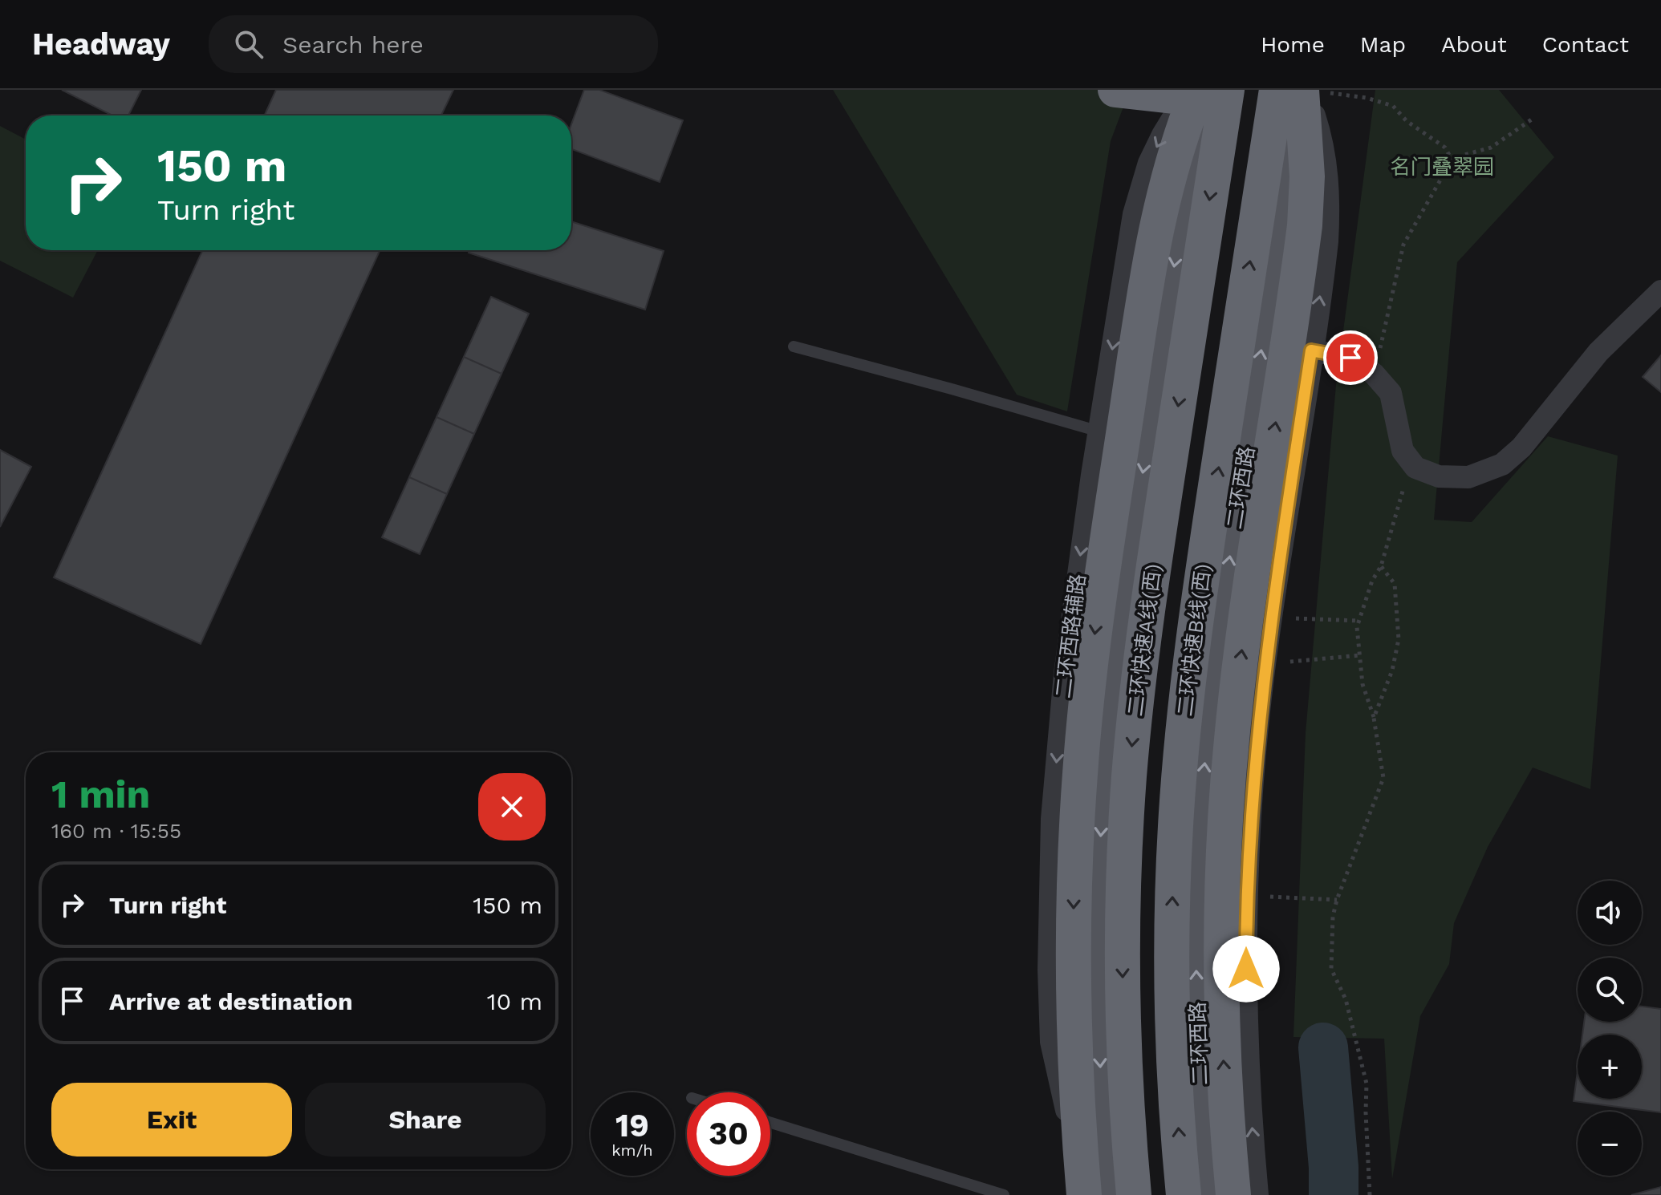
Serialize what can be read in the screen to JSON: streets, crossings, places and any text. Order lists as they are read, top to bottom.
{
  "streets": {
    "highway": ["二环快速A线(西)", "二环快速B线(西)"],
    "main road": ["二环西路"],
    "street": ["二环西路辅路"]
  },
  "parks": ["名门叠翠园"],
  "page": {
    "header": "Headway",
    "search": "Search here",
    "nav": [
      "Home",
      "Map",
      "About",
      "Contact"
    ],
    "turn": ["150 m", "Turn right"],
    "heading": ["1 min", "160 m · 15:55"],
    "list": [
      {
        "name": "Turn right",
        "value": "150 m"
      },
      {
        "name": "Arrive at destination",
        "value": "10 m"
      }
    ],
    "map_buttons": ["+", "−"],
    "buttons": ["Exit", "Share"],
    "speed": "19 km/h",
    "limit": "30"
  }
}
